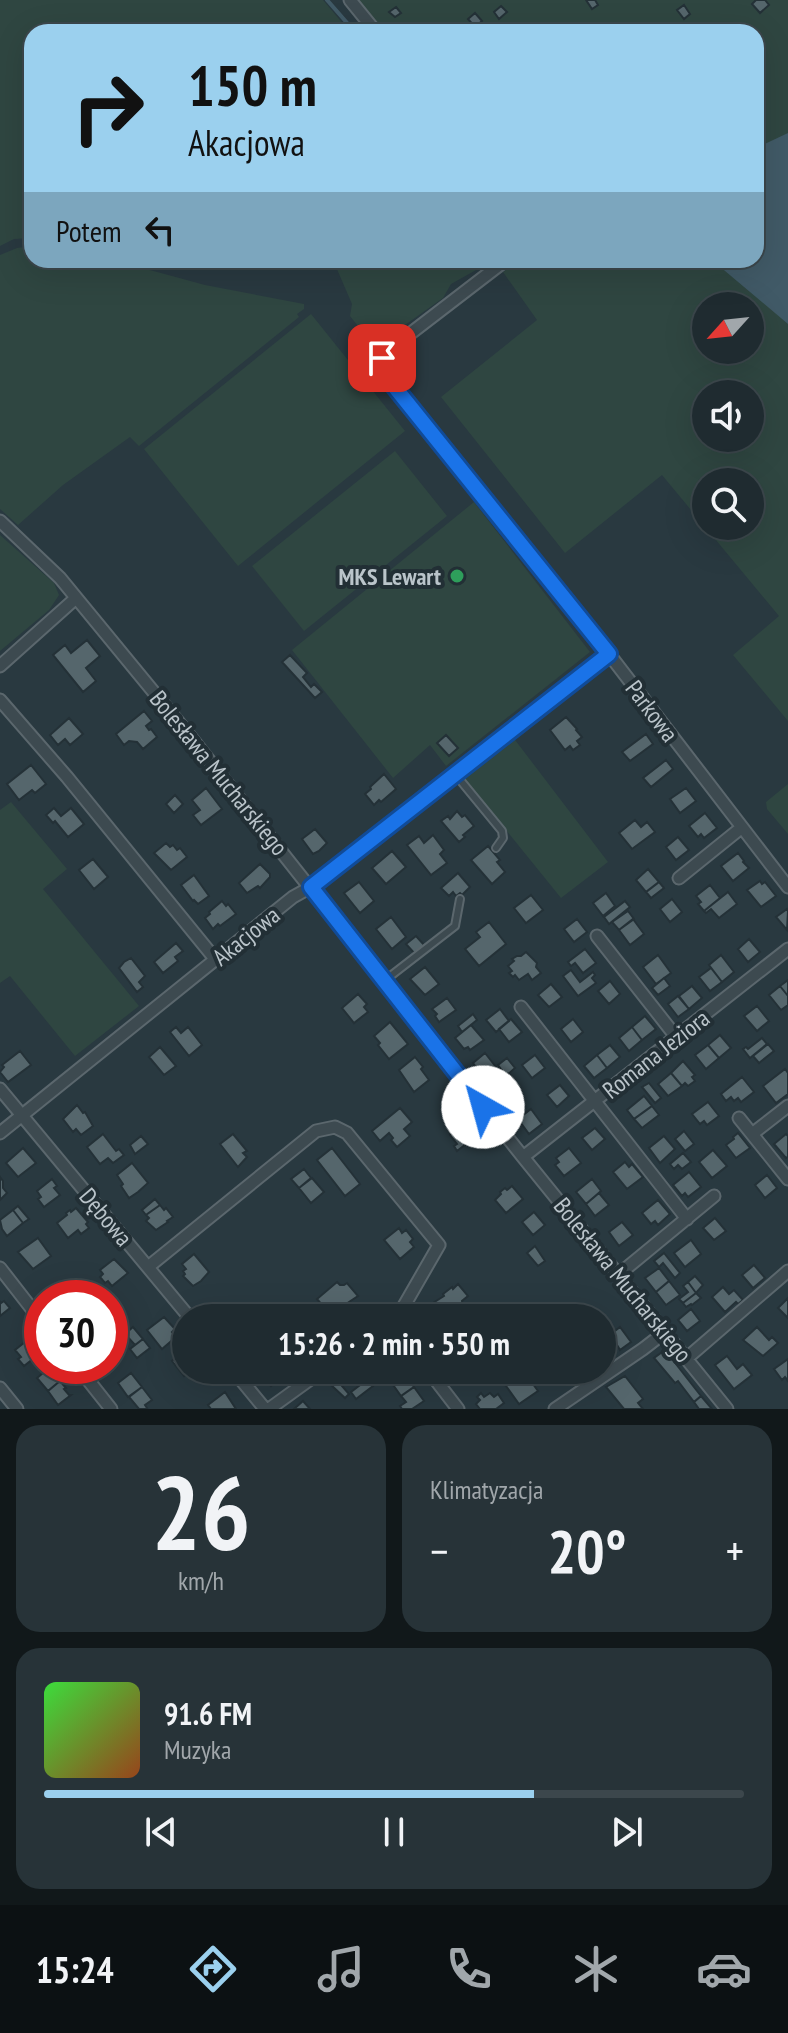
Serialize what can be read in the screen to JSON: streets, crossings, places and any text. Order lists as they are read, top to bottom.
{
  "streets": {
    "street": [
      "Parkowa",
      "Bolesława Mucharskiego",
      "Akacjowa",
      "Romana Jeziora",
      "Dębowa"
    ]
  },
  "crossings": [
    ["Parkowa", "Akacjowa"],
    ["Bolesława Mucharskiego", "Akacjowa"],
    ["Bolesława Mucharskiego", "Romana Jeziora"],
    ["Akacjowa", "Dębowa"]
  ],
  "places": ["MKS Lewart"],
  "north": "bottom left",
  "page": {
    "turn": ["150 m", "Akacjowa"],
    "then": "Potem",
    "limit": "30",
    "trip": "15:26 · 2 min · 550 m",
    "tile": [
      ["26", "km/h"],
      "Klimatyzacja"
    ],
    "heat": ["−", "20°", "+"],
    "song": ["91.6 FM", "Muzyka"],
    "tabs": "15:24"
  }
}
